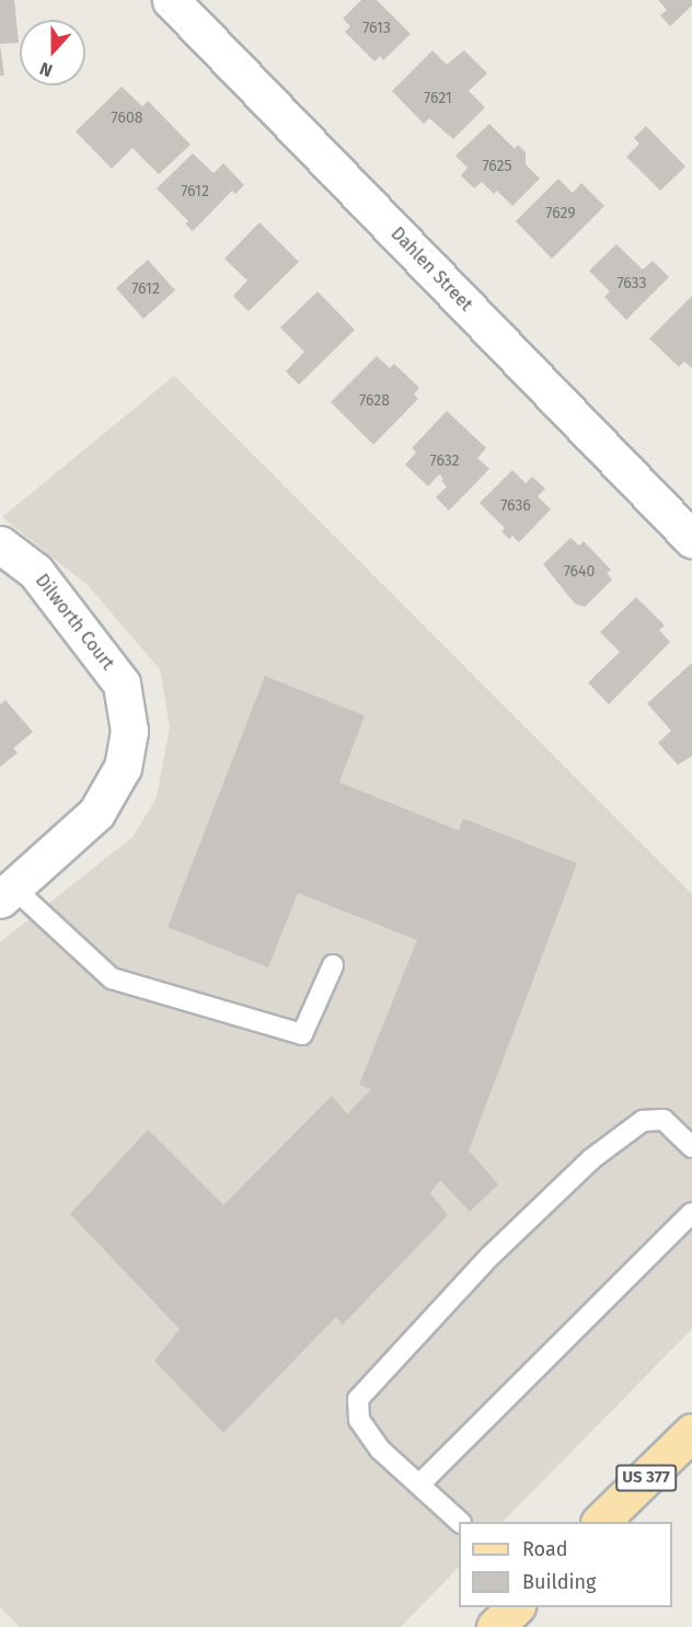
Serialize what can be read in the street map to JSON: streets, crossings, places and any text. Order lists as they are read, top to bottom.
{
  "streets": {
    "main road": ["US 377"],
    "street": ["Dahlen Street", "Dilworth Court"]
  },
  "house_numbers": [
    "7613",
    "7621",
    "7608",
    "7625",
    "7612",
    "7629",
    "7633",
    "7612",
    "7628",
    "7632",
    "7636",
    "7640"
  ],
  "legend": ["Road", "Building"],
  "north": "bottom"
}
